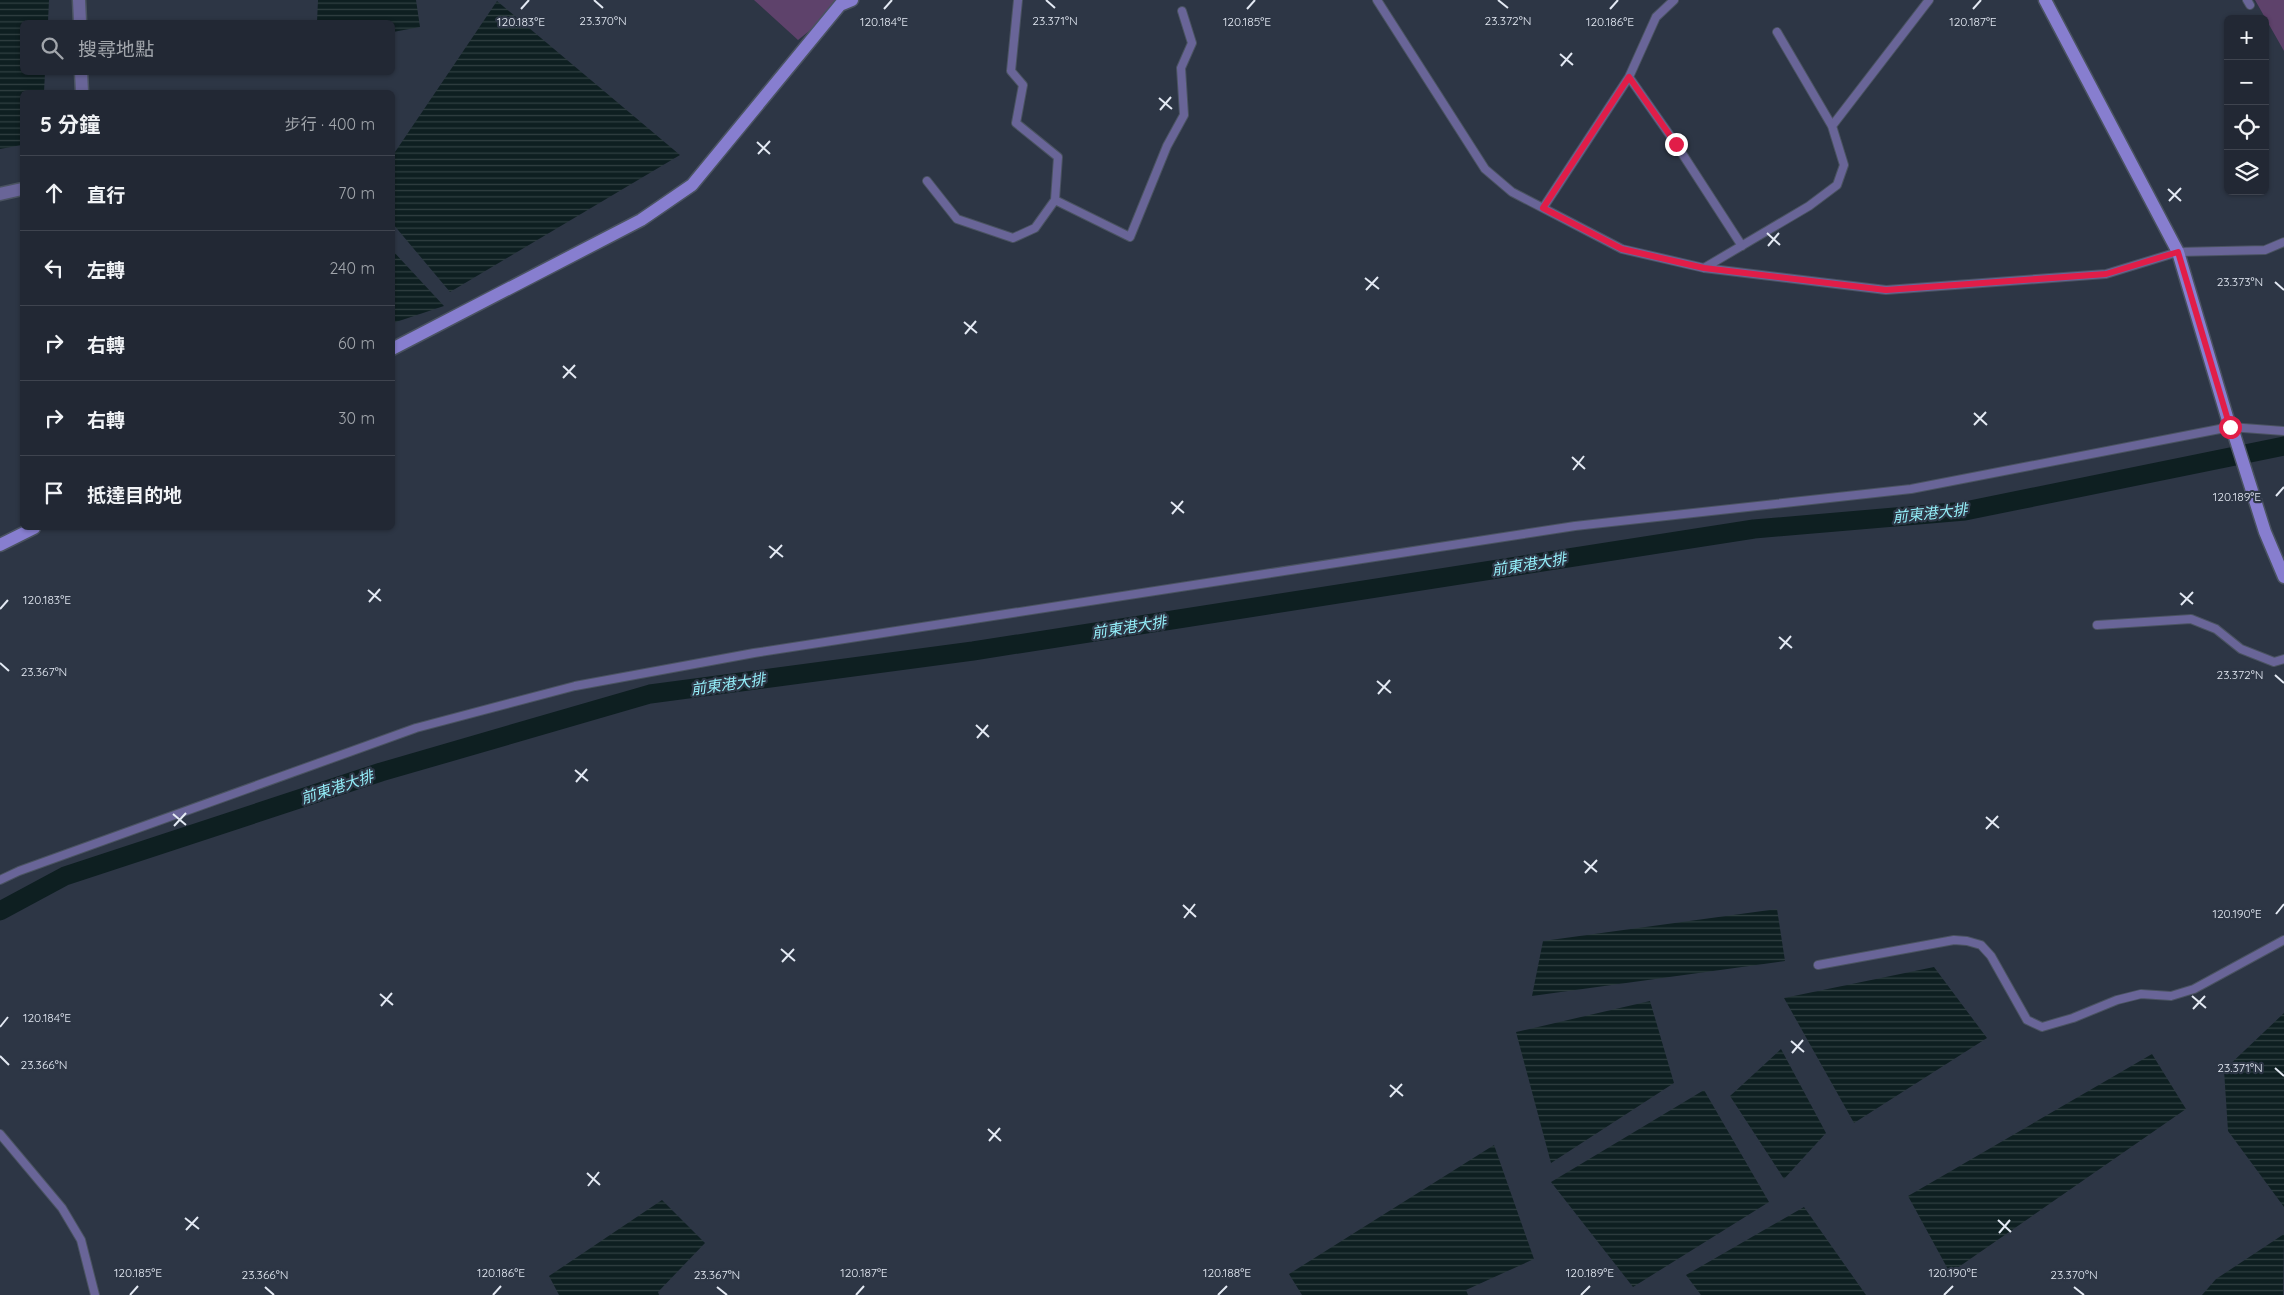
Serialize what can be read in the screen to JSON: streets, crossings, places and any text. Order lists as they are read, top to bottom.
{
  "water": ["前東港大排"],
  "page": {
    "map_buttons": ["+", "−"],
    "search": "搜尋地點",
    "heading": ["5 分鐘", "步行 · 400 m"],
    "list": [
      ["直行", "70 m"],
      ["左轉", "240 m"],
      ["右轉", "60 m"],
      ["右轉", "30 m"],
      "抵達目的地"
    ]
  },
  "coordinates": [
    "23.370°N",
    "23.371°N",
    "23.372°N",
    "120.184°E",
    "120.185°E",
    "120.186°E",
    "120.187°E",
    "120.183°E",
    "23.373°N",
    "120.189°E",
    "23.367°N",
    "120.190°E",
    "23.366°N",
    "120.188°E"
  ]
}
